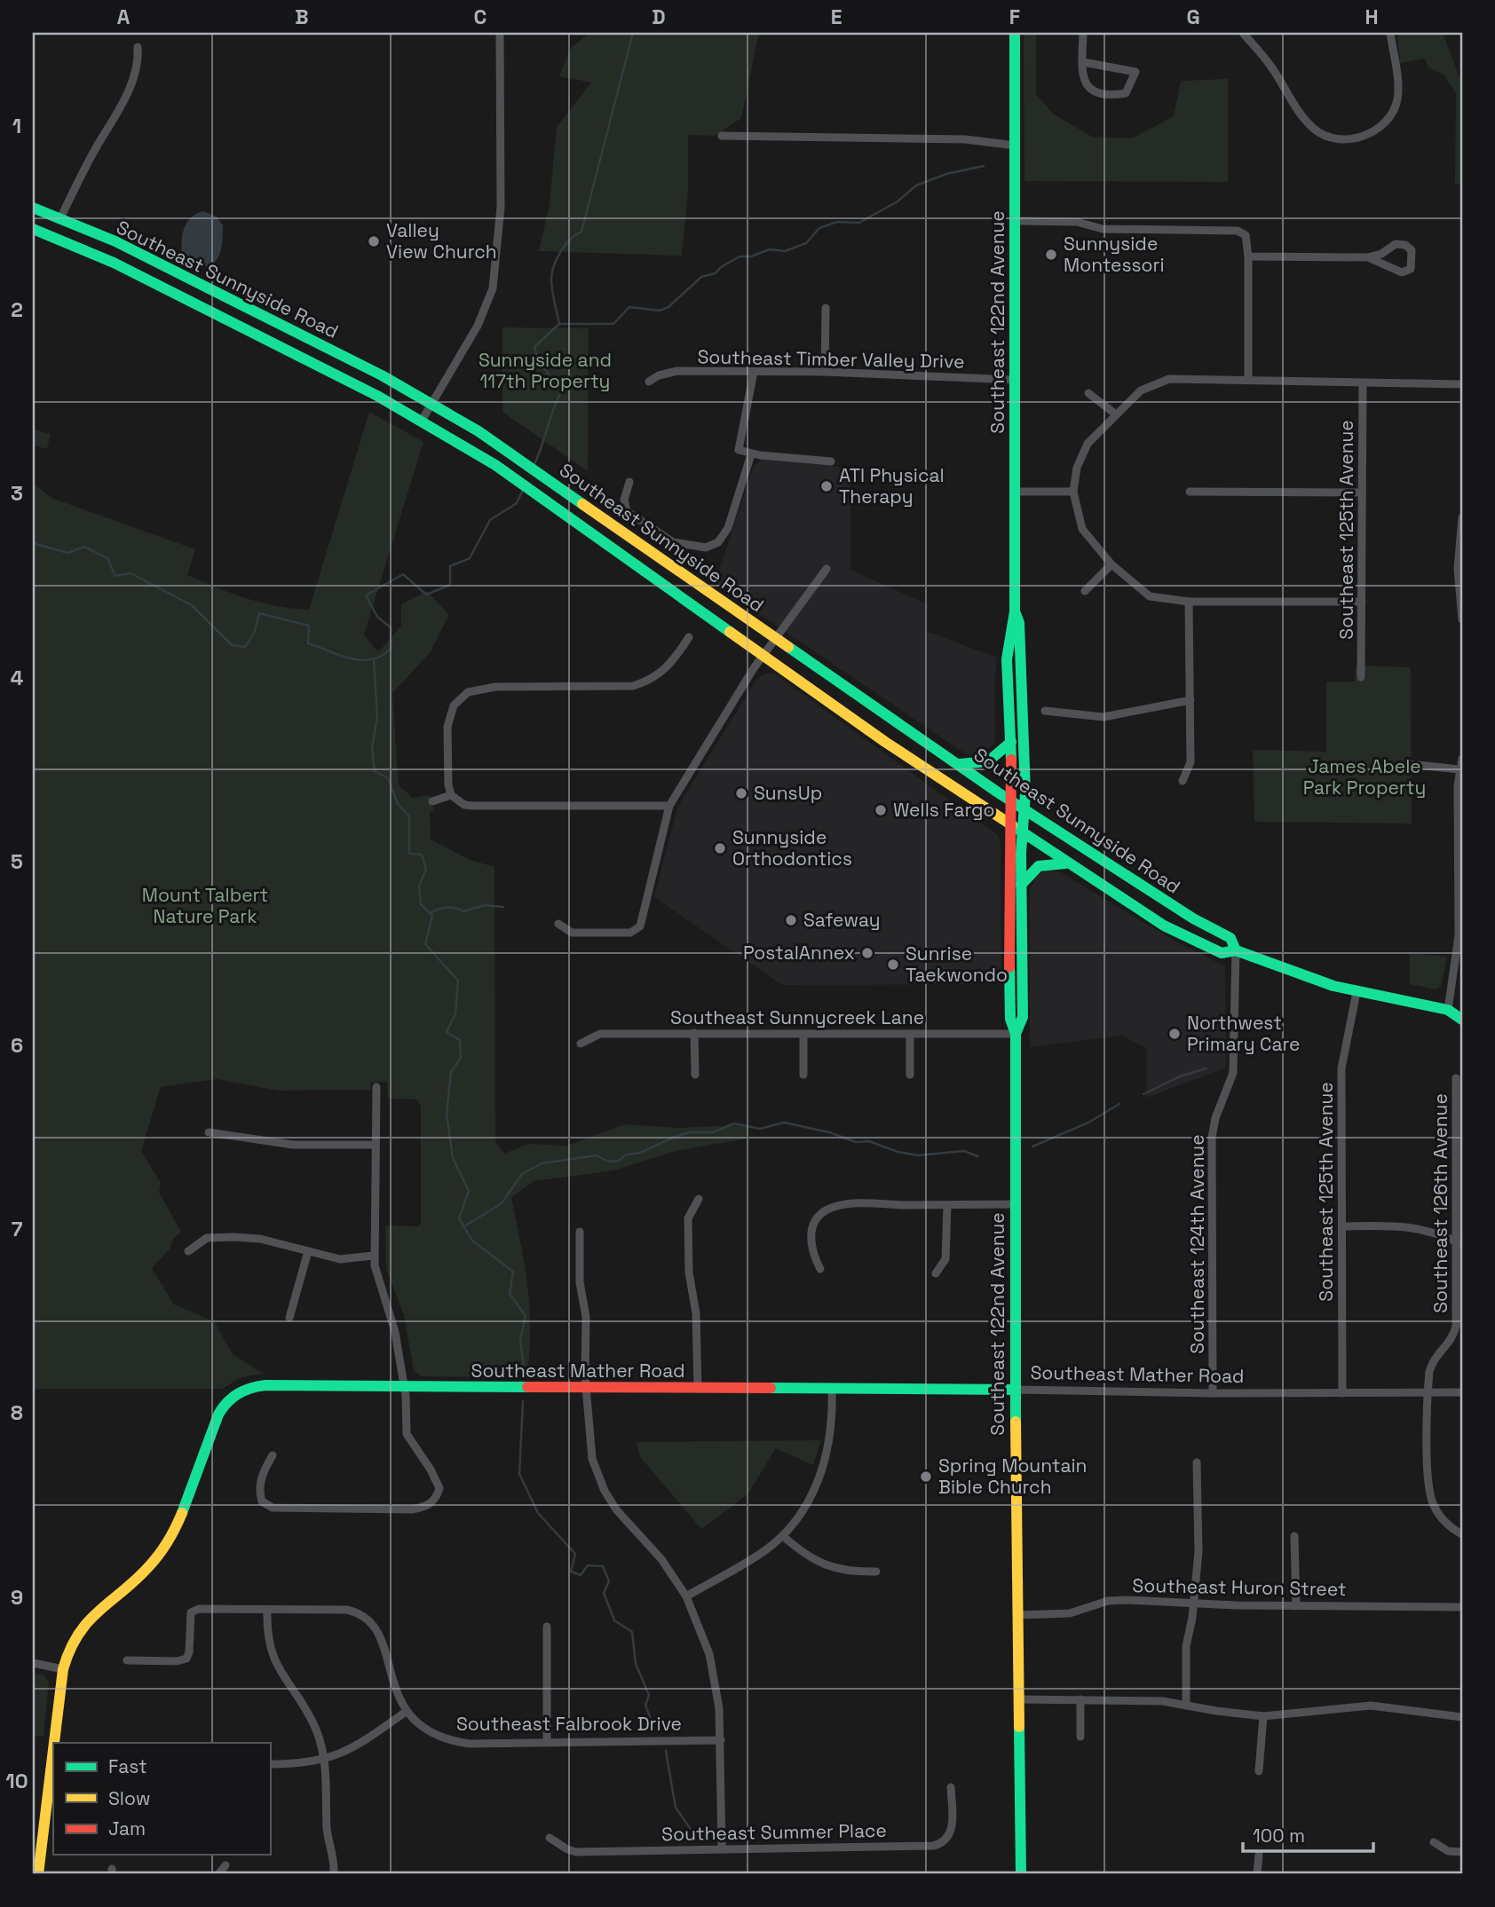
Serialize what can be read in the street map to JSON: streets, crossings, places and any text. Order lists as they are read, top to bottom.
{
  "streets": {
    "main road": ["Southeast Sunnyside Road", "Southeast 122nd Avenue", "Southeast Mather Road"],
    "street": [
      "Southeast Timber Valley Drive",
      "Southeast 125th Avenue",
      "Southeast Sunnycreek Lane",
      "Southeast 126th Avenue",
      "Southeast 124th Avenue",
      "Southeast Huron Street",
      "Southeast Falbrook Drive",
      "Southeast Summer Place"
    ]
  },
  "crossings": [
    ["Southeast Sunnyside Road", "Southeast 122nd Avenue"],
    ["Southeast Sunnyside Road", "Southeast 125th Avenue"],
    ["Southeast Sunnyside Road", "Southeast 124th Avenue"],
    ["Southeast 122nd Avenue", "Southeast Timber Valley Drive"],
    ["Southeast 122nd Avenue", "Southeast Sunnycreek Lane"],
    ["Southeast 122nd Avenue", "Southeast Mather Road"],
    ["Southeast 122nd Avenue", "Southeast Huron Street"],
    ["Southeast 125th Avenue", "Southeast Mather Road"],
    ["Southeast 126th Avenue", "Southeast Mather Road"],
    ["Southeast 124th Avenue", "Southeast Mather Road"]
  ],
  "parks": ["Sunnyside and 117th Property", "James Abele Park Property", "Mount Talbert Nature Park"],
  "places": [
    "Valley View Church",
    "Sunnyside Montessori",
    "ATI Physical Therapy",
    "SunsUp",
    "Wells Fargo",
    "Sunnyside Orthodontics",
    "Safeway",
    "PostalAnnex",
    "Sunrise Taekwondo",
    "Northwest Primary Care",
    "Spring Mountain Bible Church"
  ],
  "legend": ["Fast", "Slow", "Jam"],
  "scale_bar": "100 m",
  "grid": {
    "columns": [
      "A",
      "B",
      "C",
      "D",
      "E",
      "F",
      "G",
      "H"
    ],
    "rows": [
      "1",
      "2",
      "3",
      "4",
      "5",
      "6",
      "7",
      "8",
      "9",
      "10"
    ]
  }
}
